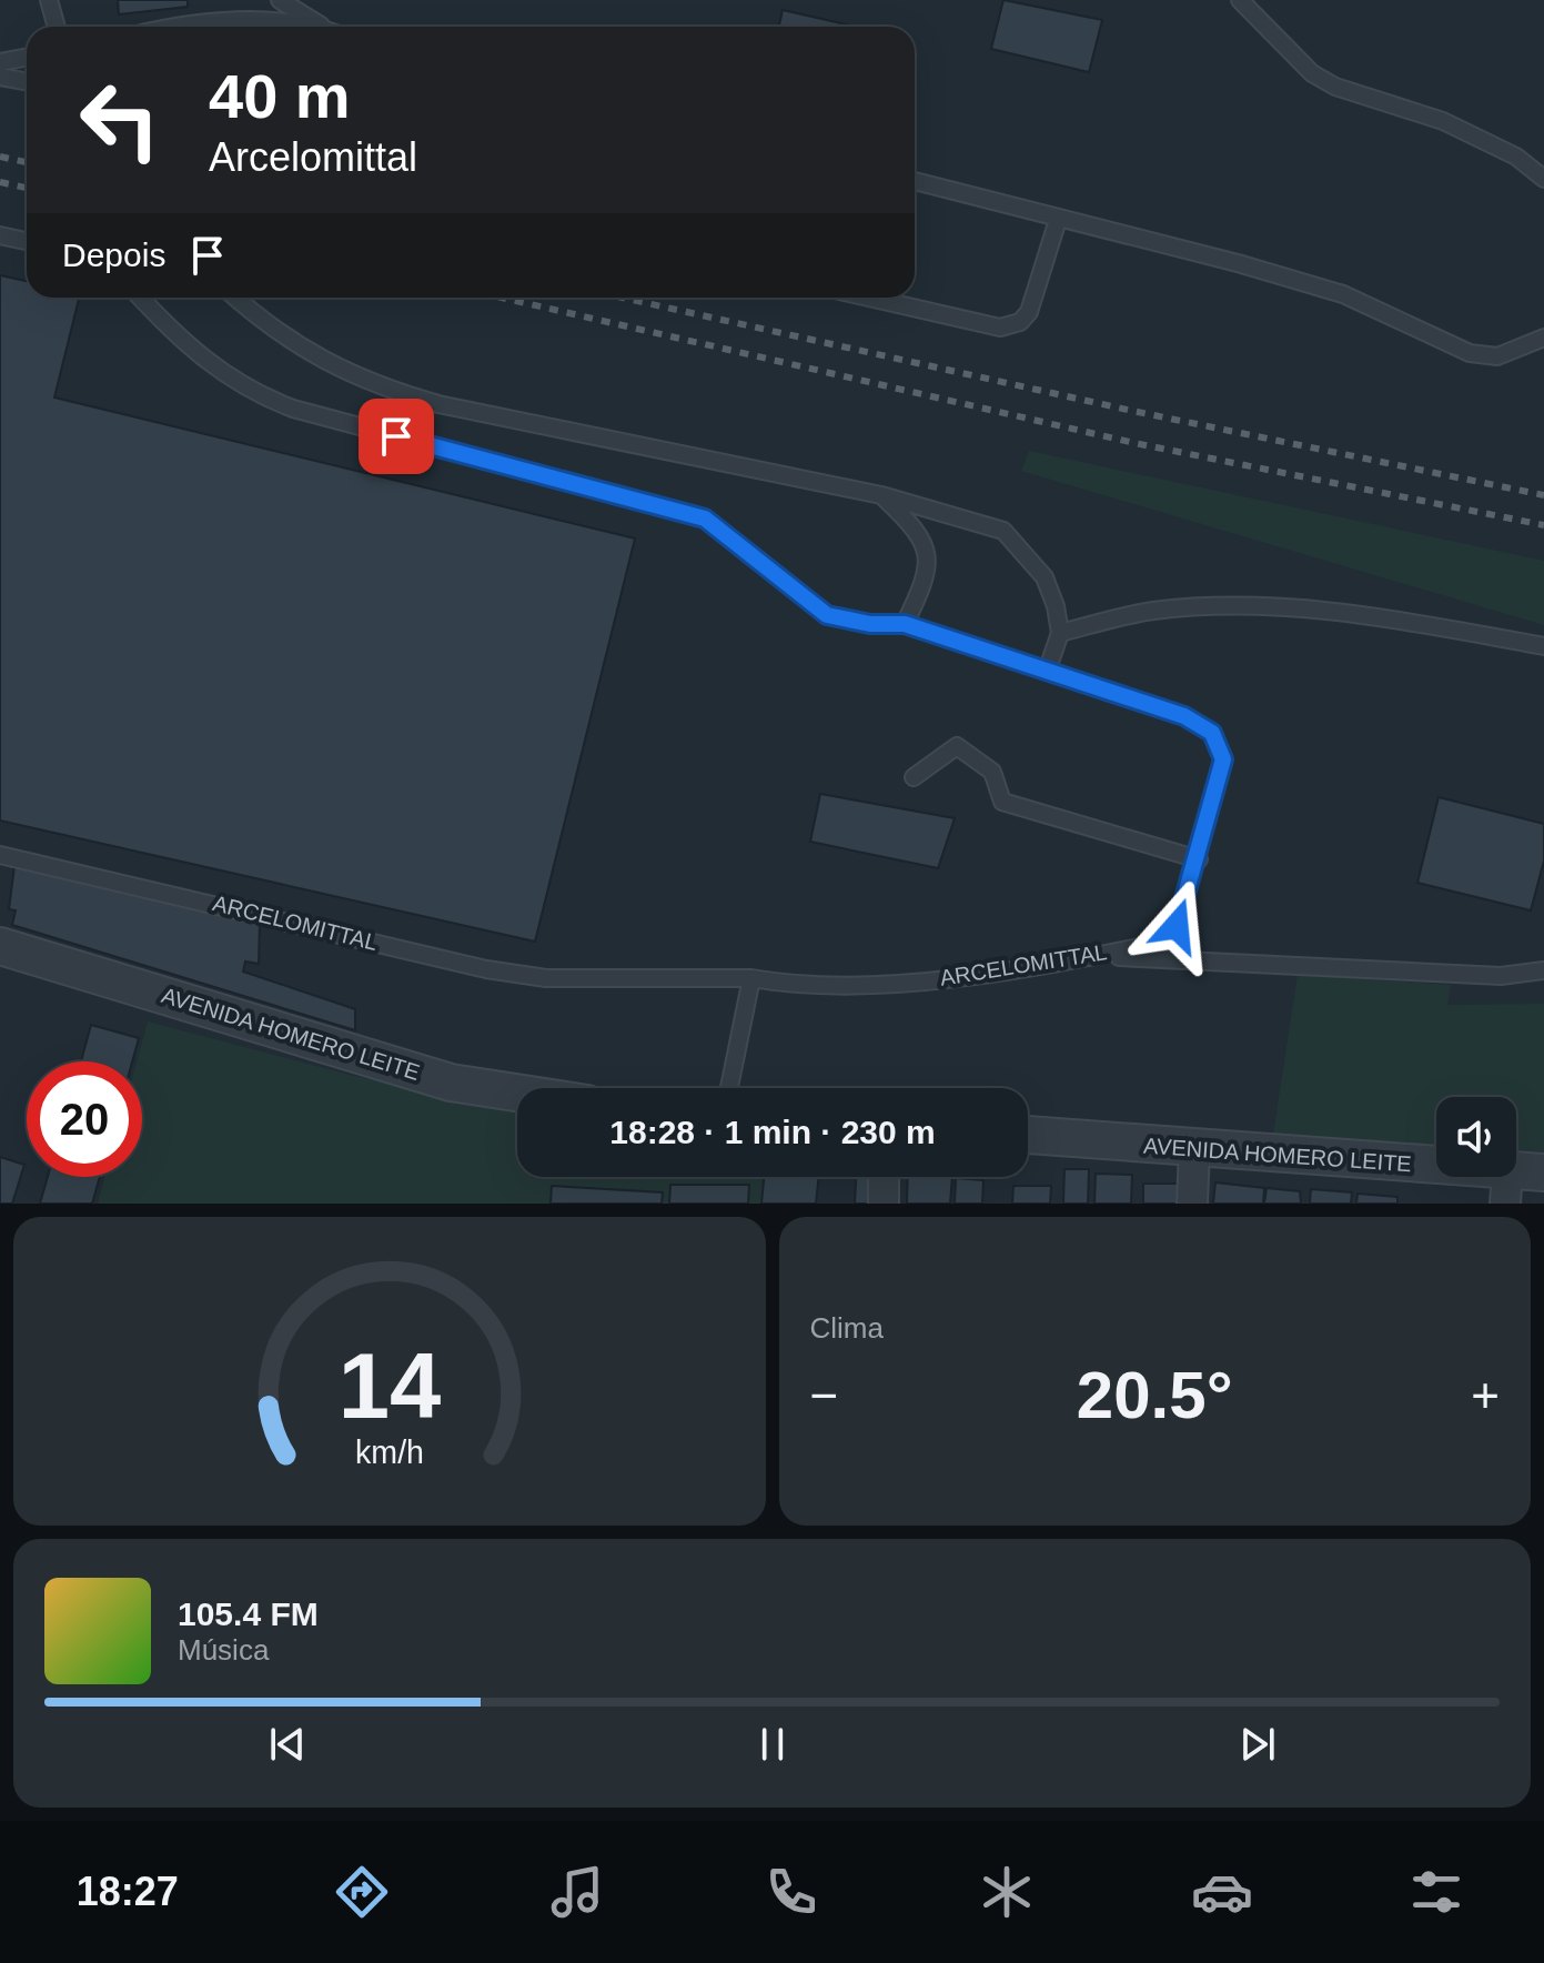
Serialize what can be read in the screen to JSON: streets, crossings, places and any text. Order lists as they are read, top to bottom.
{
  "streets": {
    "street": ["AVENIDA HOMERO LEITE"],
    "lane": ["ARCELOMITTAL"]
  },
  "page": {
    "turn": ["40 m", "Arcelomittal"],
    "then": "Depois",
    "limit": "20",
    "trip": "18:28 · 1 min · 230 m",
    "tile": "Clima",
    "heat": ["−", "20.5°", "+"],
    "song": ["105.4 FM", "Música"],
    "tabs": "18:27",
    "gauge": ["14", "km/h"]
  }
}
